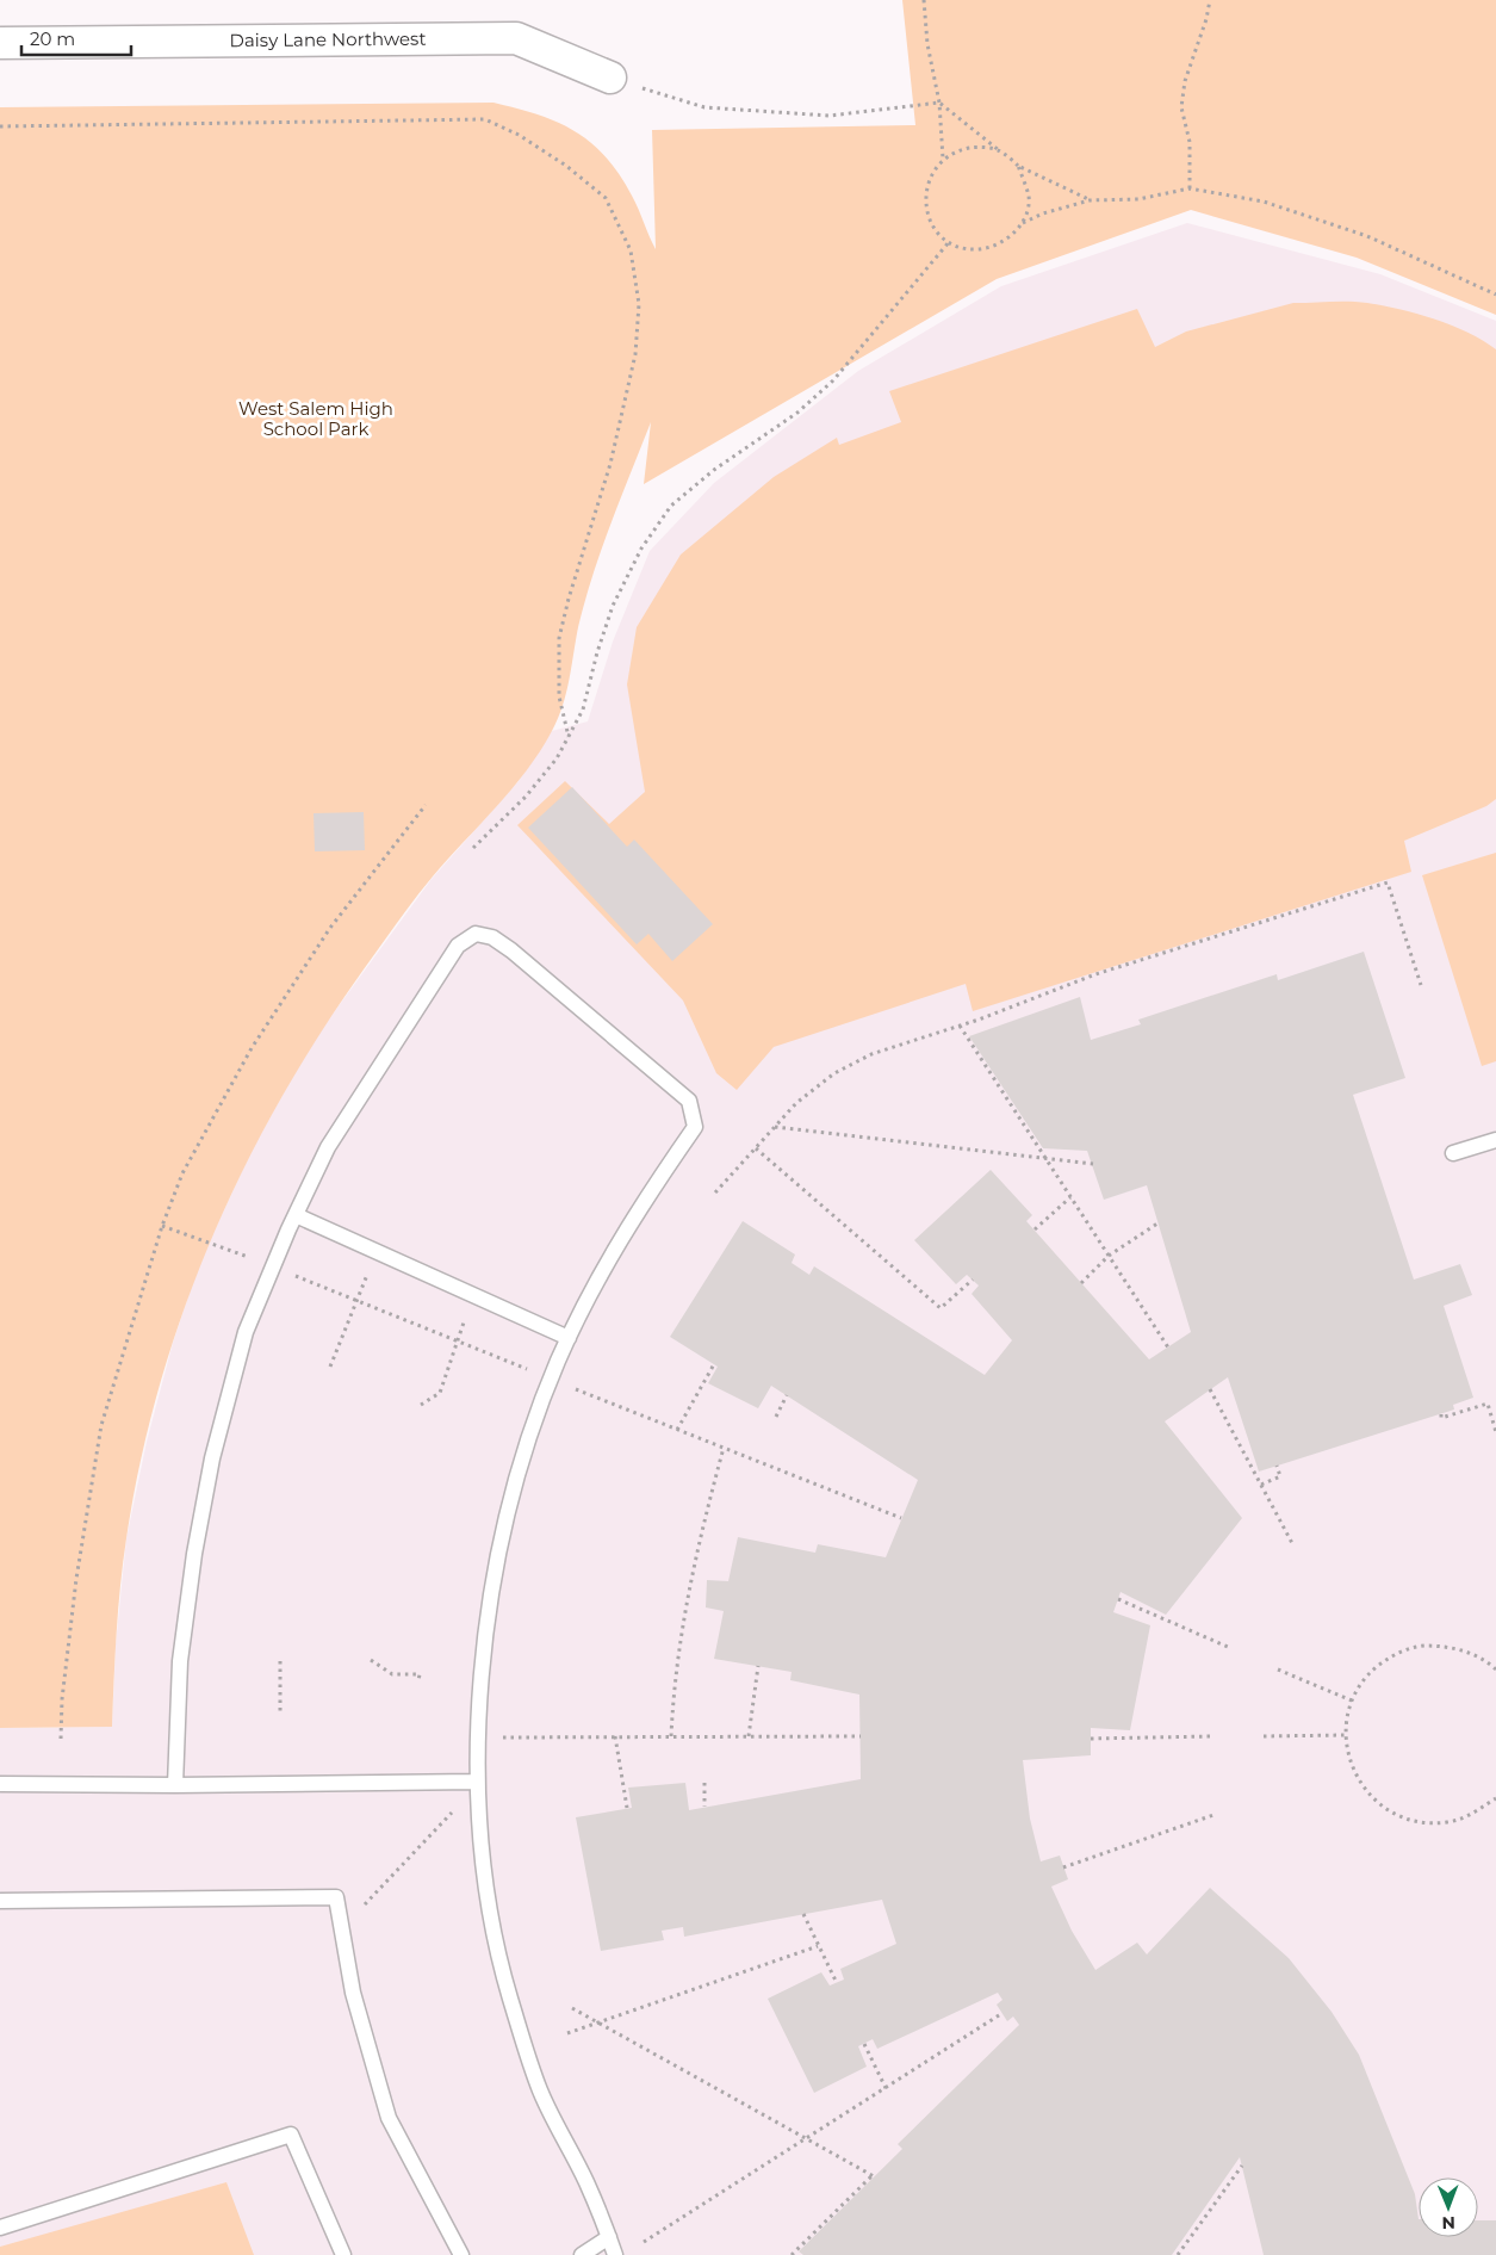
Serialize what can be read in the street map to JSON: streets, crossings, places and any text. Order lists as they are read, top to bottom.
{
  "streets": {
    "street": ["Daisy Lane Northwest"]
  },
  "parks": ["West Salem High School Park"],
  "scale_bar": "20 m",
  "north": "bottom"
}
